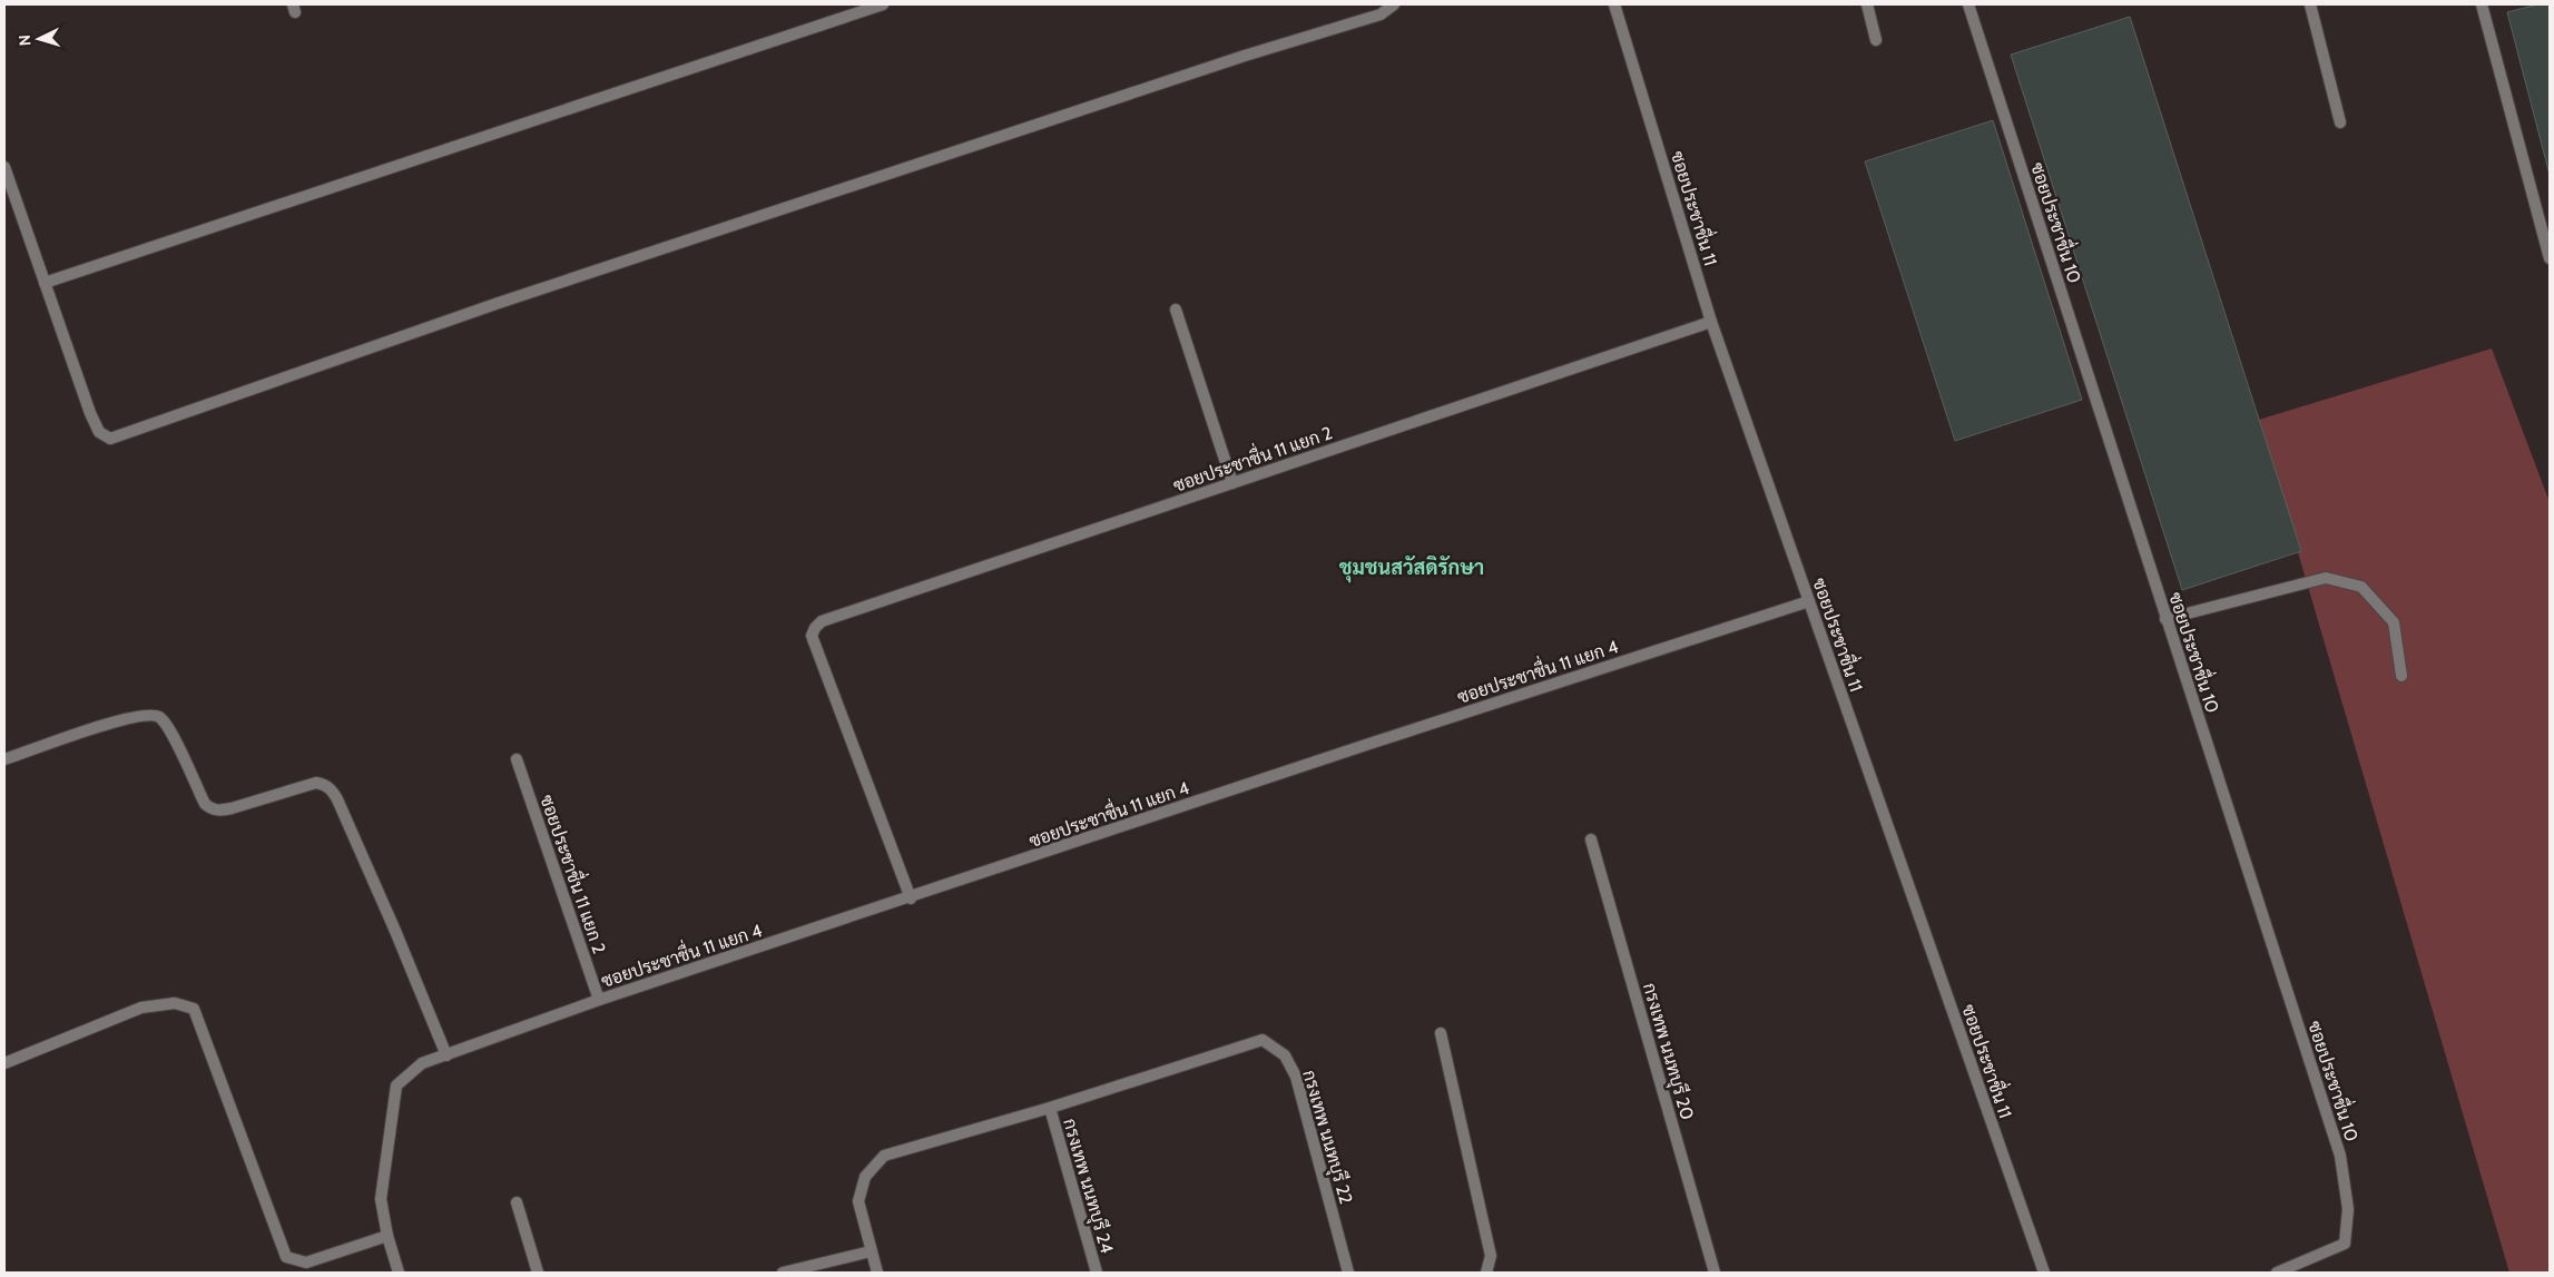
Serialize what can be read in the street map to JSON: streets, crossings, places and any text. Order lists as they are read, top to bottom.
{
  "streets": {
    "street": [
      "ซอยประชาชื่น 11",
      "ซอยประชาชื่น 10",
      "ซอยประชาชื่น 11 แยก 2",
      "ซอยประชาชื่น 11 แยก 4",
      "กรงเทพ นนทบุรี 20",
      "กรงเทพ นนทบุรี 22",
      "กรงเทพ นนทบุรี 24"
    ]
  },
  "crossings": [
    ["ซอยประชาชื่น 11", "ซอยประชาชื่น 11 แยก 2"],
    ["ซอยประชาชื่น 11", "ซอยประชาชื่น 11 แยก 4"],
    ["ซอยประชาชื่น 11 แยก 2", "ซอยประชาชื่น 11 แยก 4"],
    ["กรงเทพ นนทบุรี 22", "กรงเทพ นนทบุรี 24"]
  ],
  "districts": ["ชุมชนสวัสดิรักษา"],
  "north": "left"
}
